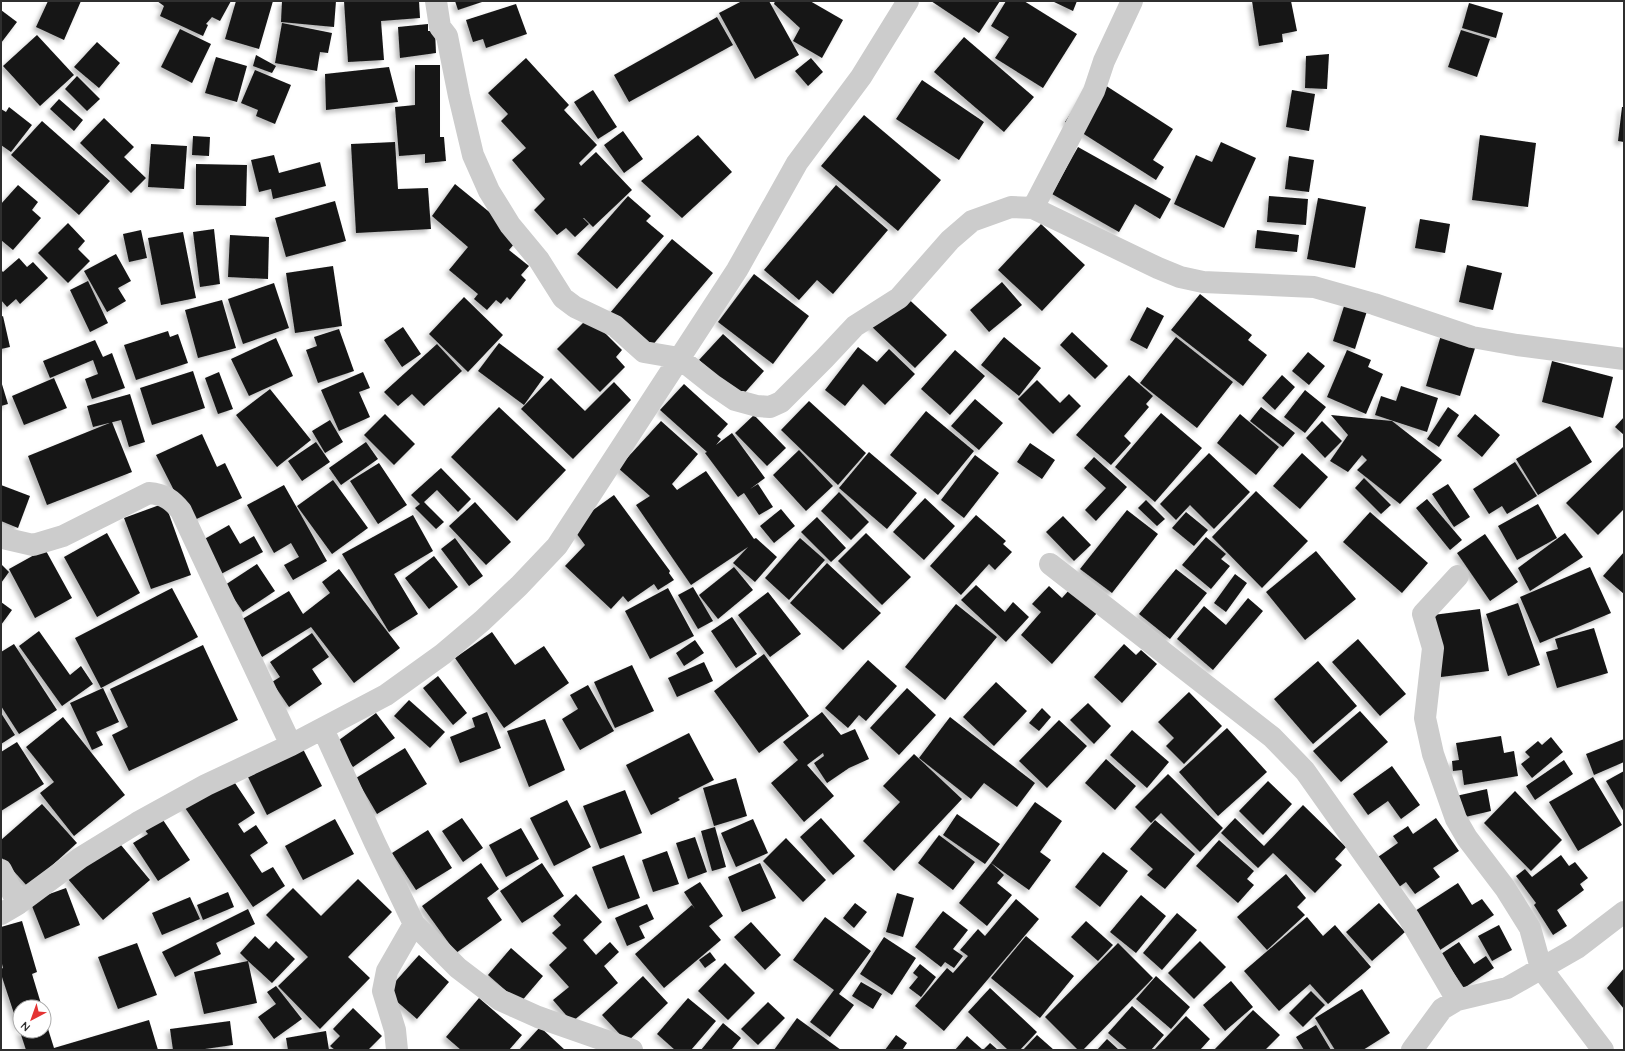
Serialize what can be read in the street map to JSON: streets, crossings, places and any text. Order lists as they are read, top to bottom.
{
  "north": "bottom left"
}
